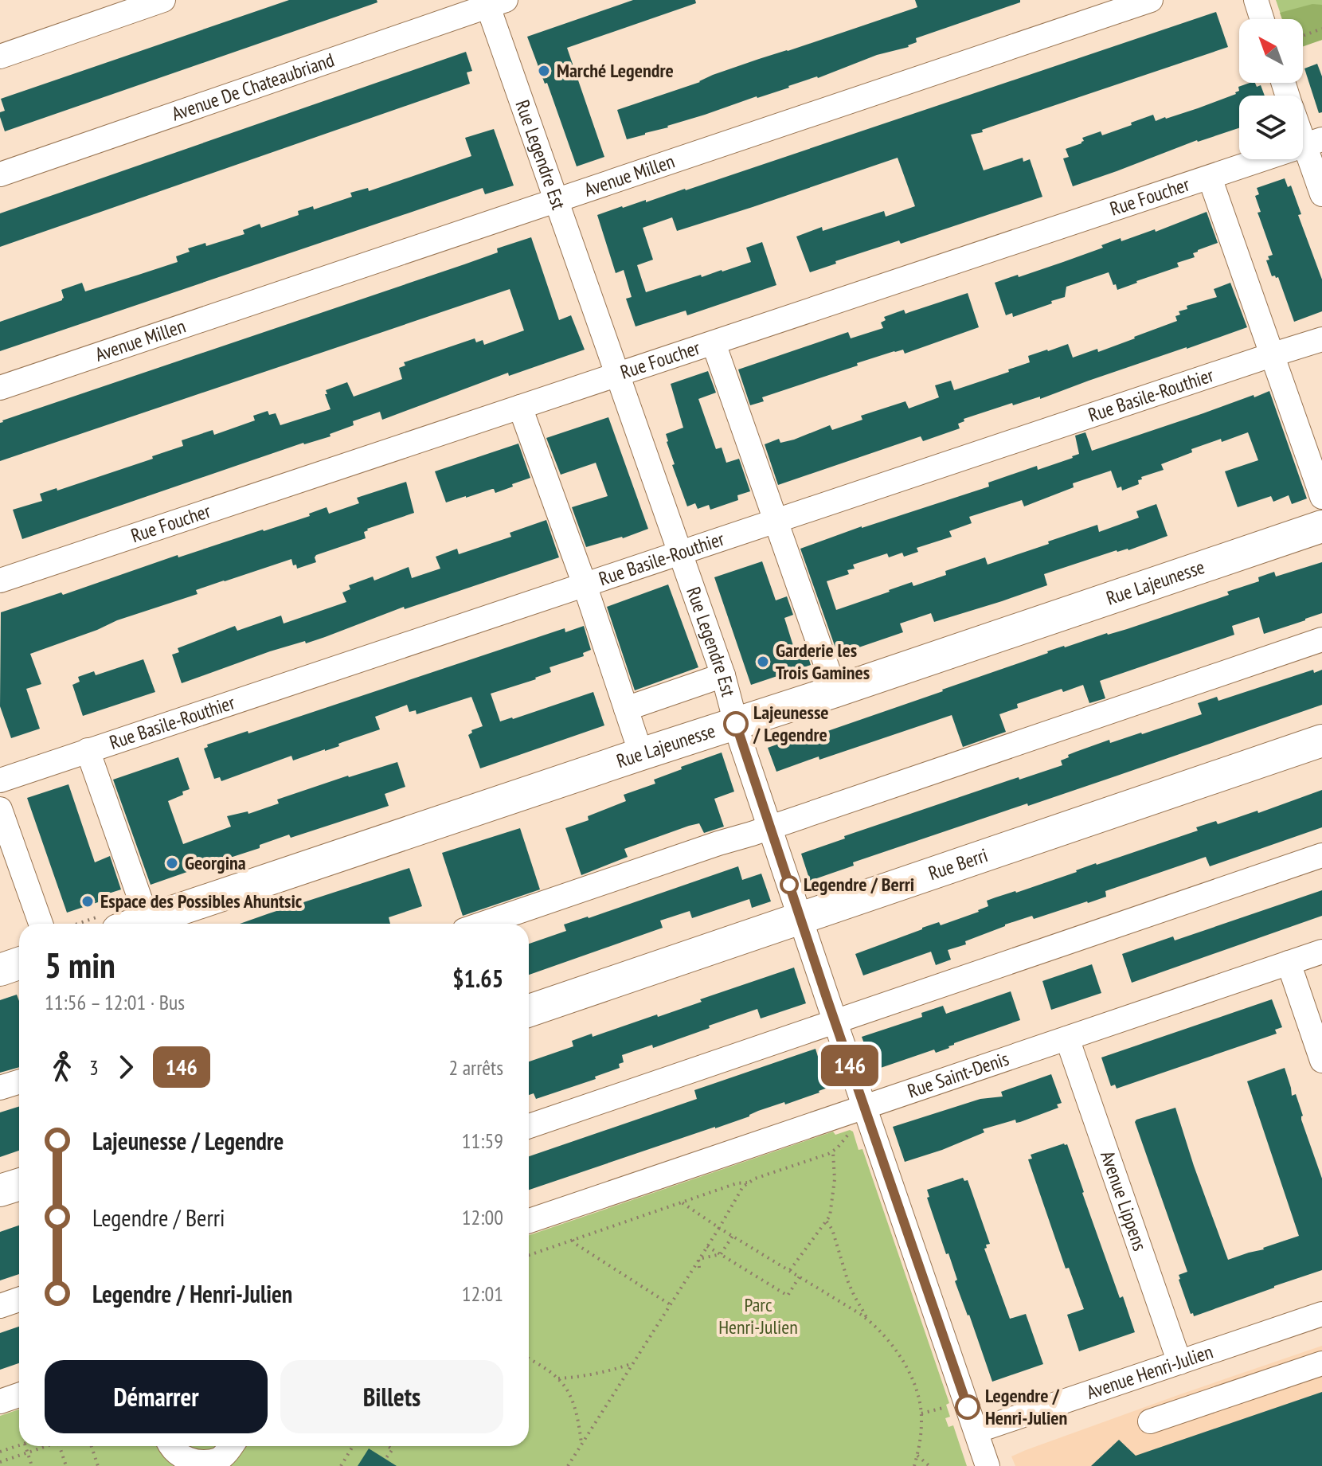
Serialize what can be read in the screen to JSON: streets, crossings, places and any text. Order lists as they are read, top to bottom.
{
  "streets": {
    "main road": ["Rue Lajeunesse", "Rue Berri"],
    "street": [
      "Avenue De Chateaubriand",
      "Rue Legendre Est",
      "Avenue Millen",
      "Rue Foucher",
      "Rue Basile-Routhier",
      "Rue Saint-Denis",
      "Avenue Lippens",
      "Avenue Henri-Julien"
    ]
  },
  "crossings": [
    ["Avenue De Chateaubriand", "Rue Legendre Est"],
    ["Rue Legendre Est", "Avenue Millen"],
    ["Rue Legendre Est", "Rue Foucher"],
    ["Rue Legendre Est", "Rue Basile-Routhier"],
    ["Rue Legendre Est", "Rue Lajeunesse"],
    ["Rue Legendre Est", "Rue Berri"],
    ["Rue Legendre Est", "Rue Saint-Denis"],
    ["Rue Legendre Est", "Avenue Henri-Julien"],
    ["Rue Saint-Denis", "Avenue Lippens"],
    ["Avenue Lippens", "Avenue Henri-Julien"]
  ],
  "parks": ["Parc Henri-Julien"],
  "places": [
    "Marché Legendre",
    "Garderie les Trois Gamines",
    "Lajeunesse / Legendre",
    "Georgina",
    "Legendre / Berri",
    "Espace des Possibles Ahuntsic",
    "Legendre / Henri-Julien"
  ],
  "lines": ["bus line 146"],
  "north": "top left",
  "page": {
    "on_map": "146",
    "heading": ["5 min", "11:56 – 12:01 · Bus", "$1.65"],
    "legs": ["3", "146", "2 arrêts"],
    "list": [
      {
        "name": "Lajeunesse / Legendre",
        "value": "11:59"
      },
      {
        "name": "Legendre / Berri",
        "value": "12:00"
      },
      {
        "name": "Legendre / Henri-Julien",
        "value": "12:01"
      }
    ],
    "buttons": ["Démarrer", "Billets"]
  }
}
